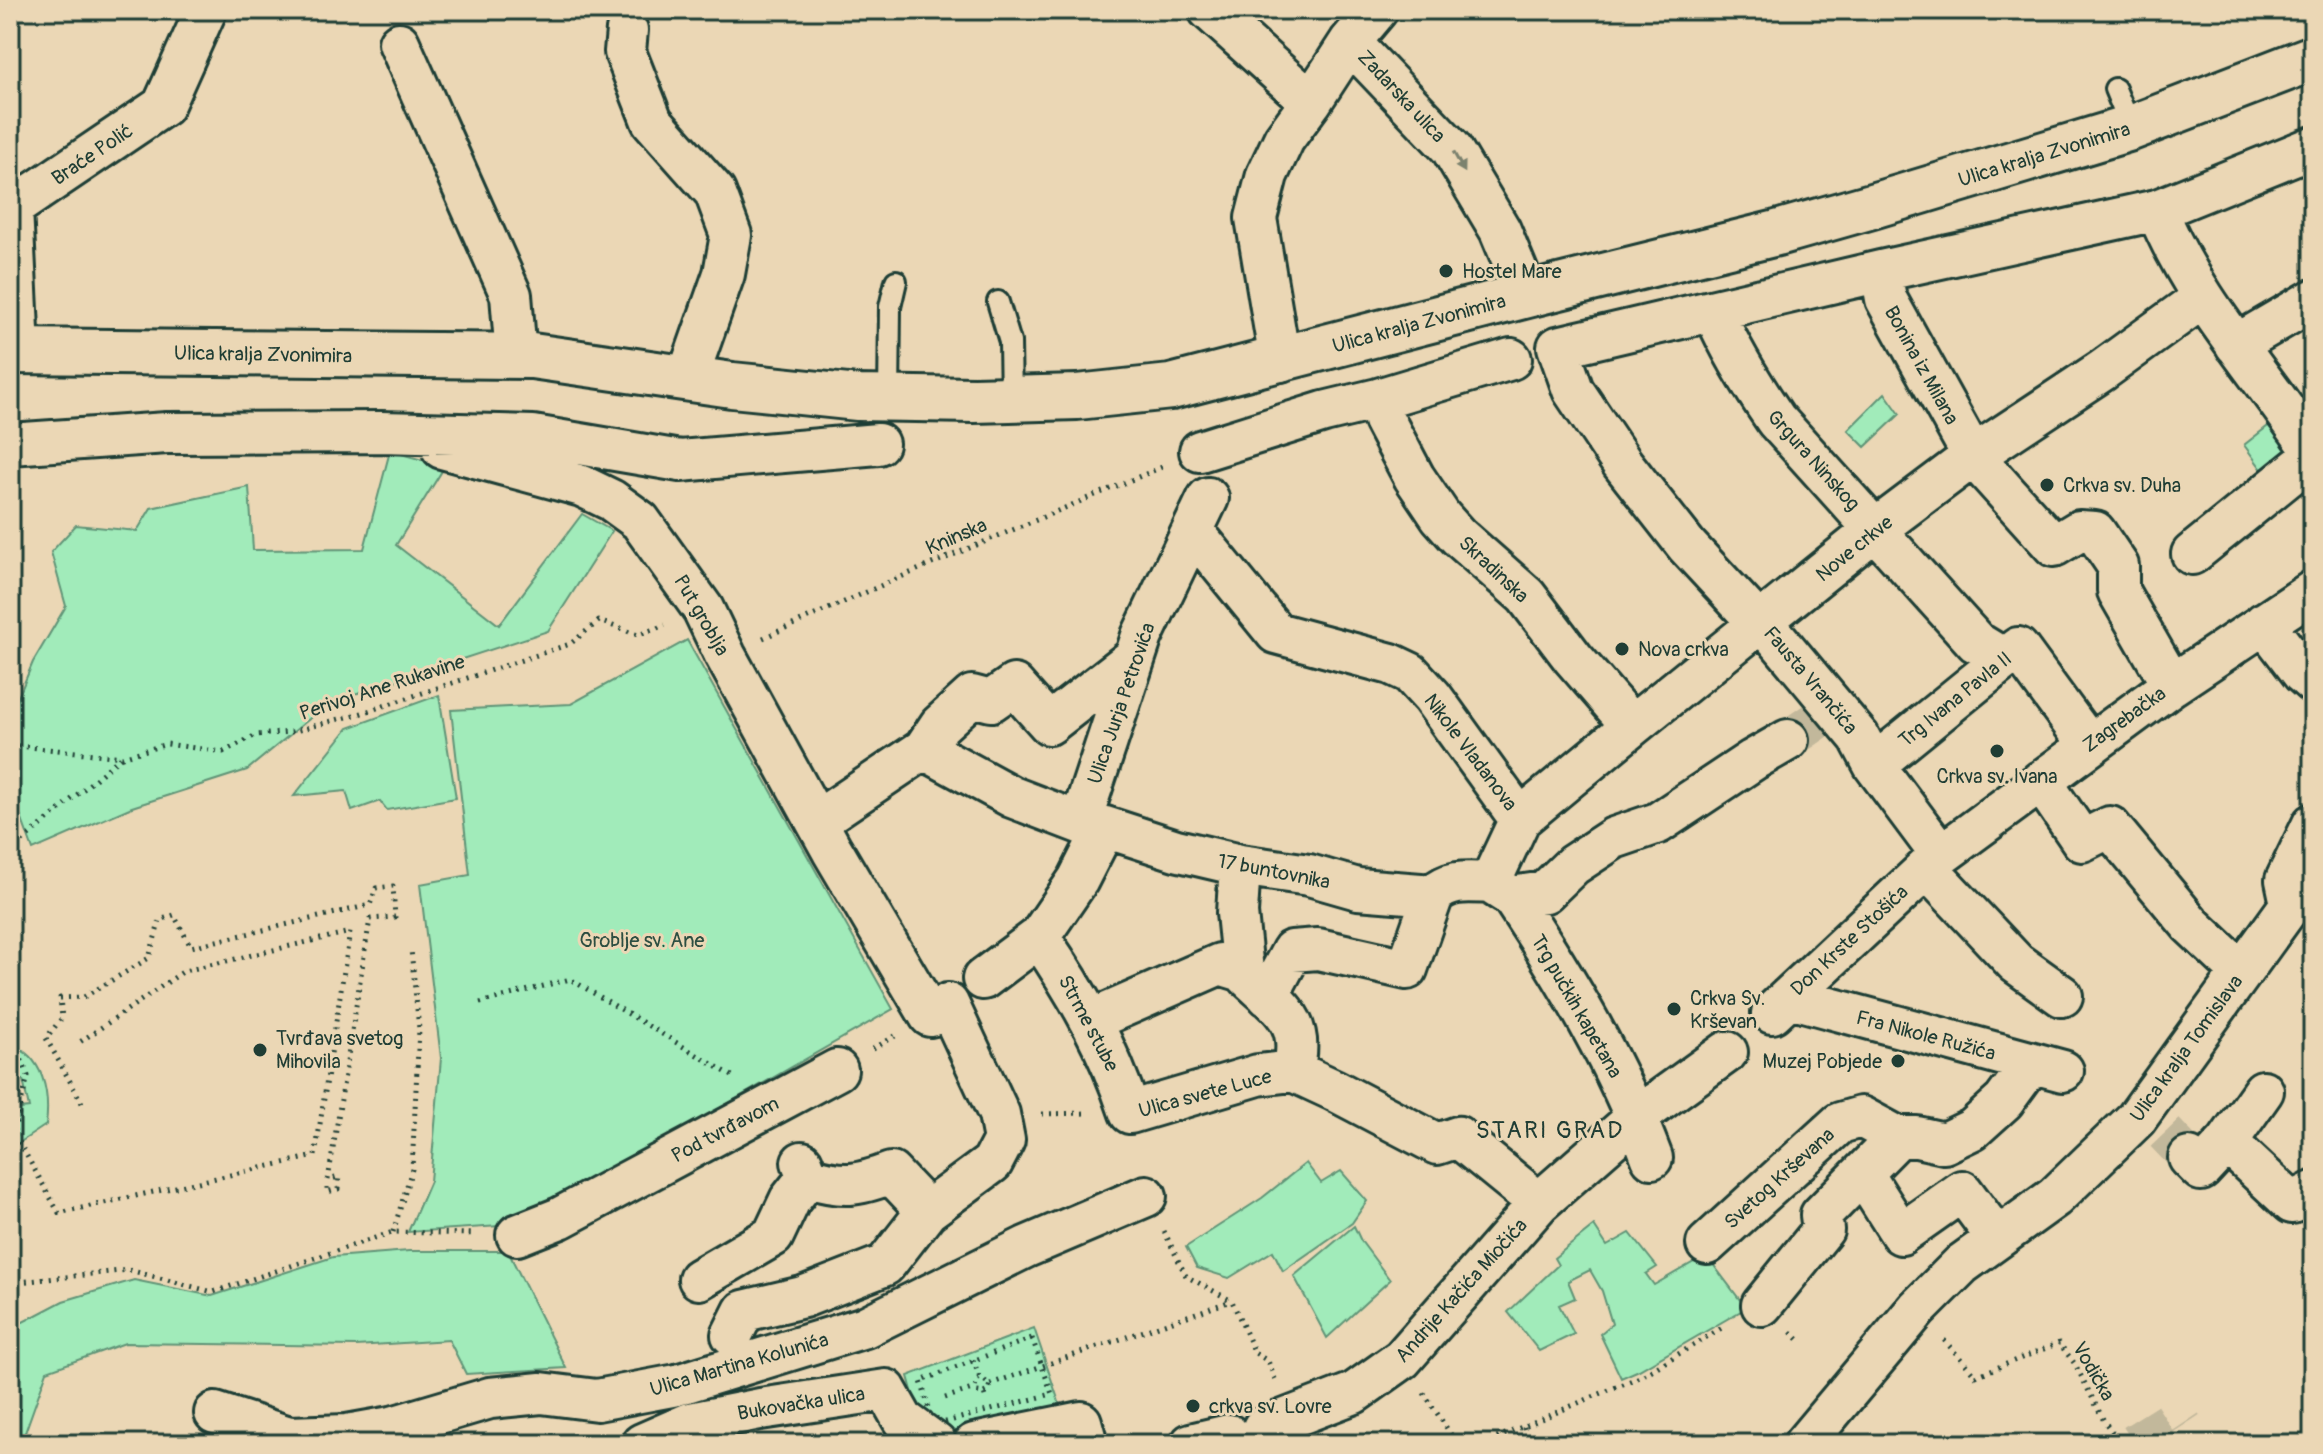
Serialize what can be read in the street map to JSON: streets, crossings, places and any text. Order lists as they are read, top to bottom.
{
  "streets": {
    "main road": ["Ulica kralja Zvonimira"],
    "street": [
      "Zadarska ulica",
      "Braće Polić",
      "Bonina iz Milana",
      "Grgura Ninskog",
      "Nove crkve",
      "Skradinska",
      "Put groblja",
      "Fausta Vrančića",
      "Trg Ivana Pavla II",
      "Ulica Jurja Petrovića",
      "Zagrebačka",
      "Nikole Vladanova",
      "17 buntovnika",
      "Don Krste Stošića",
      "Trg pučkih kapetana",
      "Strme stube",
      "Fra Nikole Ružića",
      "Ulica kralja Tomislava",
      "Ulica svete Luce",
      "Pod tvrđavom",
      "Svetog Krševana",
      "Andrije Kačića Miočića",
      "Ulica Martina Kolunića",
      "Bukovačka ulica"
    ],
    "path": ["Kninska", "Perivoj Ane Rukavine", "Vodička"]
  },
  "crossings": [
    ["Zadarska ulica", "Ulica kralja Zvonimira"],
    ["Braće Polić", "Ulica kralja Zvonimira"],
    ["Bonina iz Milana", "Nove crkve"],
    ["Bonina iz Milana", "Zagrebačka"],
    ["Grgura Ninskog", "Nove crkve"],
    ["Grgura Ninskog", "Fausta Vrančića"],
    ["Grgura Ninskog", "Trg Ivana Pavla II"],
    ["Kninska", "Put groblja"],
    ["Kninska", "Ulica Jurja Petrovića"],
    ["Kninska", "Nikole Vladanova"],
    ["Nove crkve", "Skradinska"],
    ["Nove crkve", "Fausta Vrančića"],
    ["Nove crkve", "Nikole Vladanova"],
    ["Put groblja", "Perivoj Ane Rukavine"],
    ["Fausta Vrančića", "Trg Ivana Pavla II"],
    ["Fausta Vrančića", "Zagrebačka"],
    ["Fausta Vrančića", "Don Krste Stošića"],
    ["Trg Ivana Pavla II", "Zagrebačka"],
    ["Ulica Jurja Petrovića", "Nikole Vladanova"],
    ["Ulica Jurja Petrovića", "17 buntovnika"],
    ["Ulica Jurja Petrovića", "Strme stube"],
    ["Zagrebačka", "Don Krste Stošića"],
    ["Don Krste Stošića", "Fra Nikole Ružića"],
    ["Trg pučkih kapetana", "Andrije Kačića Miočića"],
    ["Strme stube", "Ulica svete Luce"],
    ["Fra Nikole Ružića", "Svetog Krševana"],
    ["Ulica kralja Tomislava", "Vodička"],
    ["Ulica svete Luce", "Andrije Kačića Miočića"]
  ],
  "one_way": ["Zadarska ulica"],
  "districts": ["STARI GRAD"],
  "parks": ["Groblje sv. Ane"],
  "places": [
    "Hostel Mare",
    "Crkva sv. Duha",
    "Nova crkva",
    "Crkva sv. Ivana",
    "Crkva Sv. Krševan",
    "Tvrđava svetog Mihovila",
    "Muzej Pobjede",
    "crkva sv. Lovre"
  ]
}
